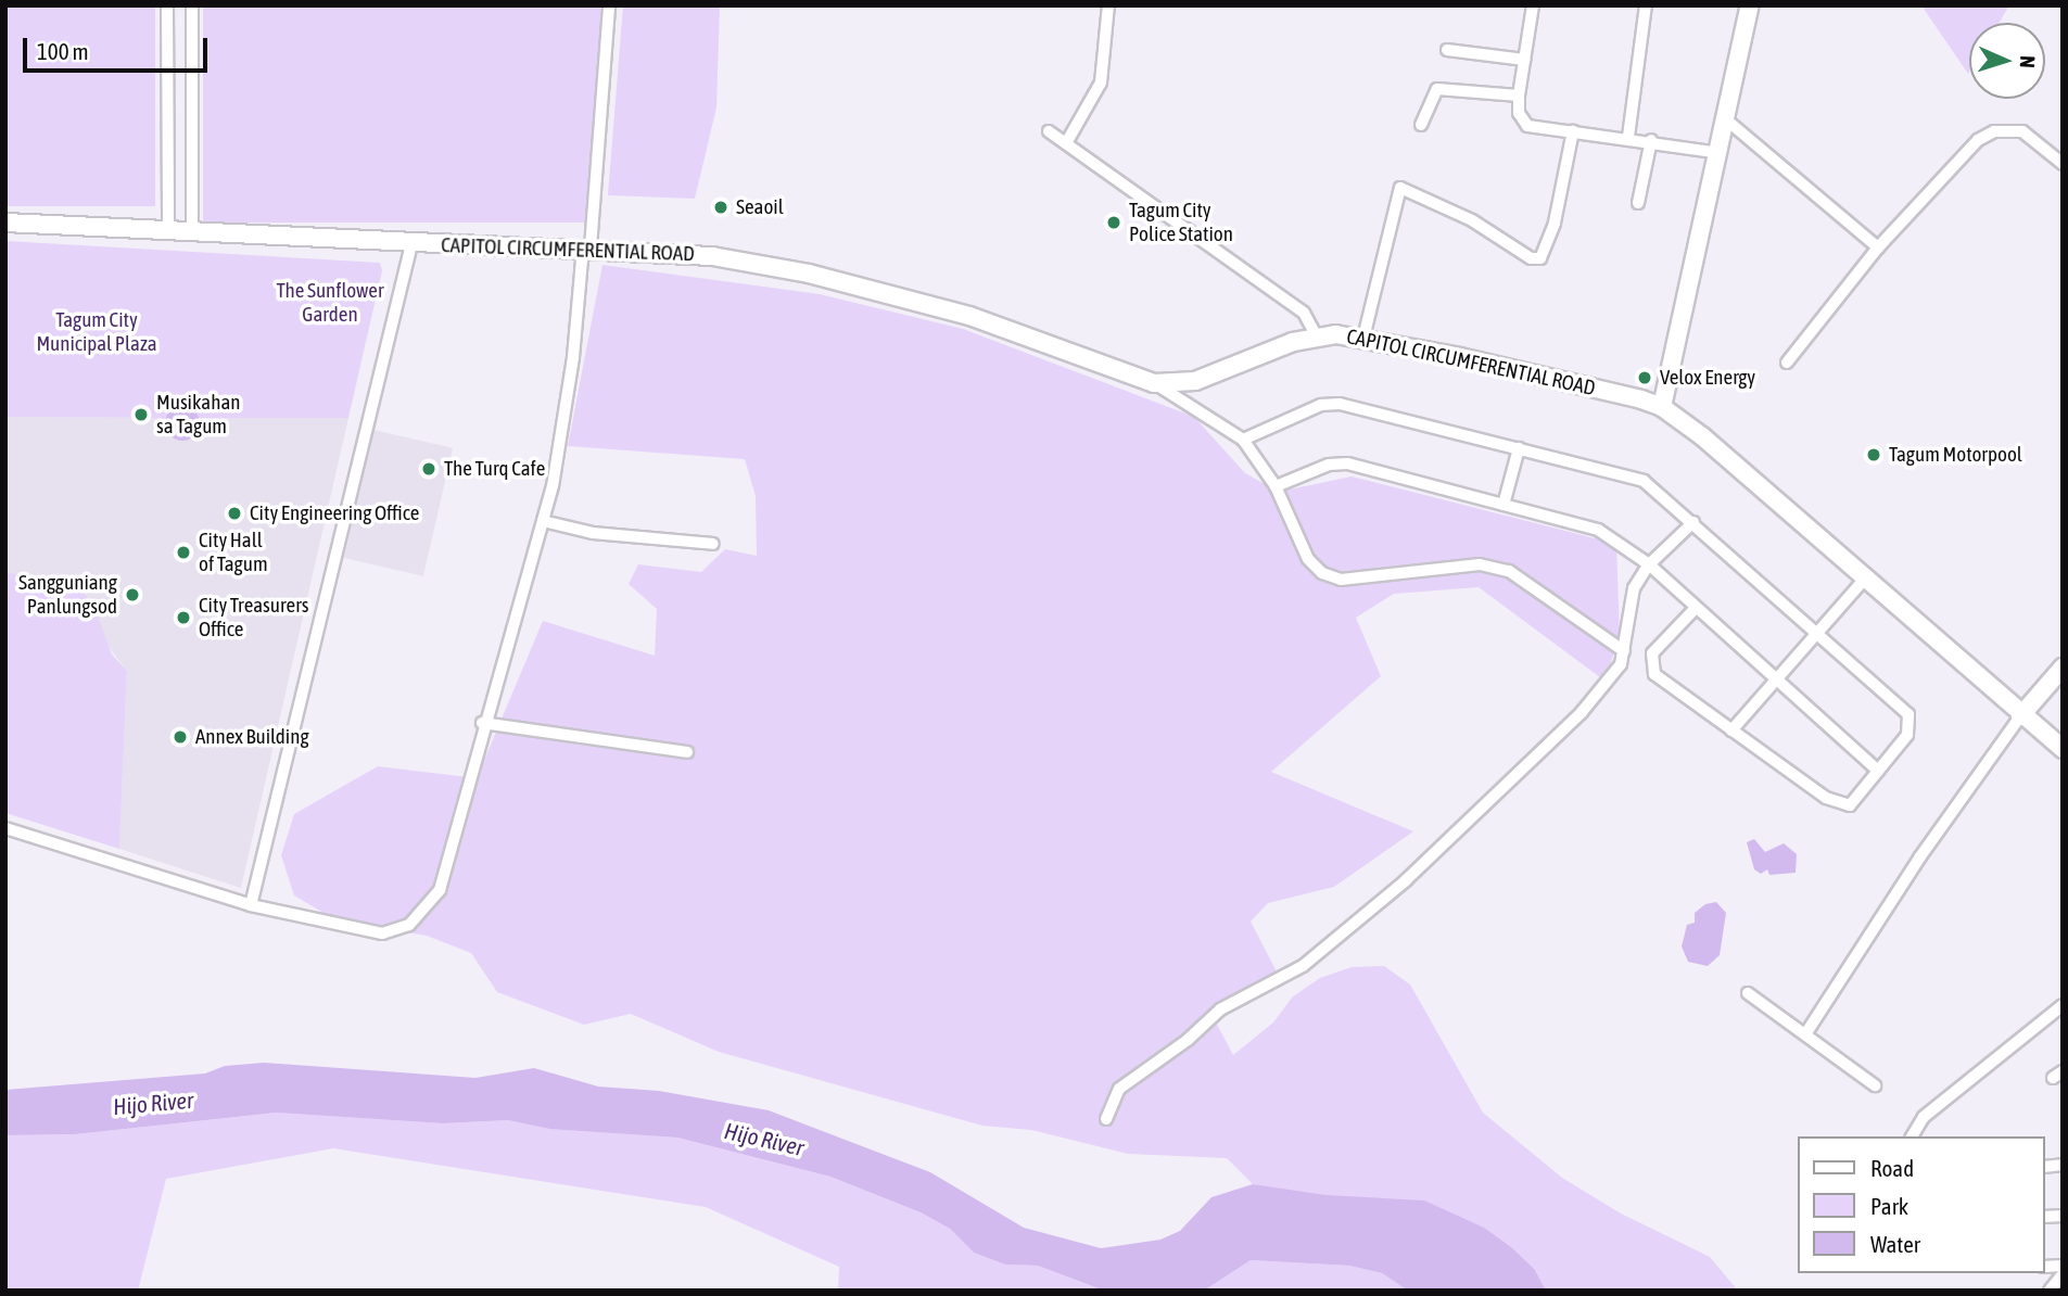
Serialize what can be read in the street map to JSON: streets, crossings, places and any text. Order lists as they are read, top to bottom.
{
  "streets": {
    "main road": ["CAPITOL CIRCUMFERENTIAL ROAD"]
  },
  "water": ["Hijo River"],
  "parks": ["The Sunflower Garden", "Tagum City Municipal Plaza"],
  "places": [
    "Seaoil",
    "Tagum City Police Station",
    "Velox Energy",
    "Musikahan sa Tagum",
    "Tagum Motorpool",
    "The Turq Cafe",
    "City Engineering Office",
    "City Hall of Tagum",
    "Sangguniang Panlungsod",
    "City Treasurers Office",
    "Annex Building"
  ],
  "legend": ["Road", "Park", "Water"],
  "scale_bar": "100 m",
  "north": "right"
}
